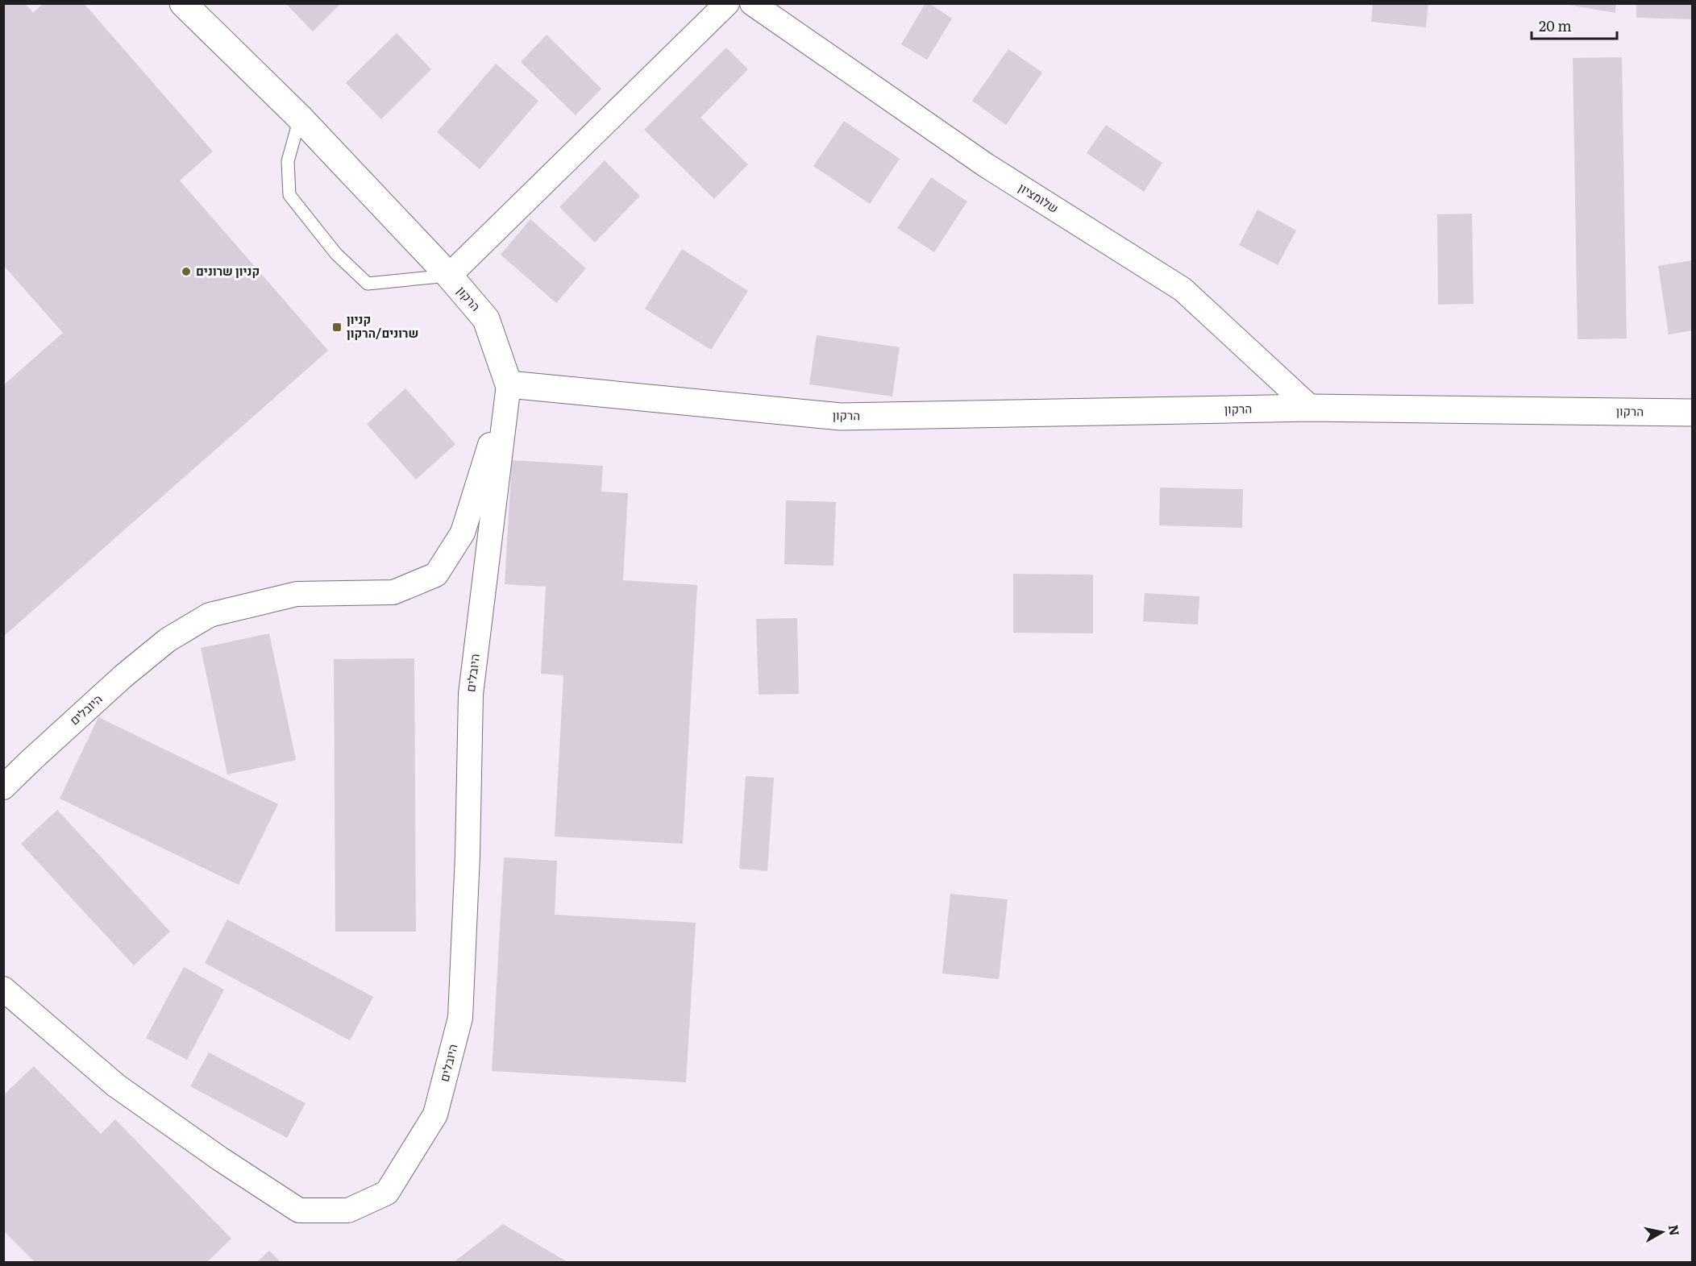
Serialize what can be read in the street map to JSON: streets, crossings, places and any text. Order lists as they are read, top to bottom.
{
  "streets": {
    "street": ["שלומציון", "הרקון", "היובלים"]
  },
  "crossings": [
    ["שלומציון", "הרקון"],
    ["הרקון", "היובלים"]
  ],
  "places": {
    "other": ["קניון שרונים"],
    "transit": ["קניון שרונים/הרקון"]
  },
  "scale_bar": "20 m",
  "north": "right"
}
